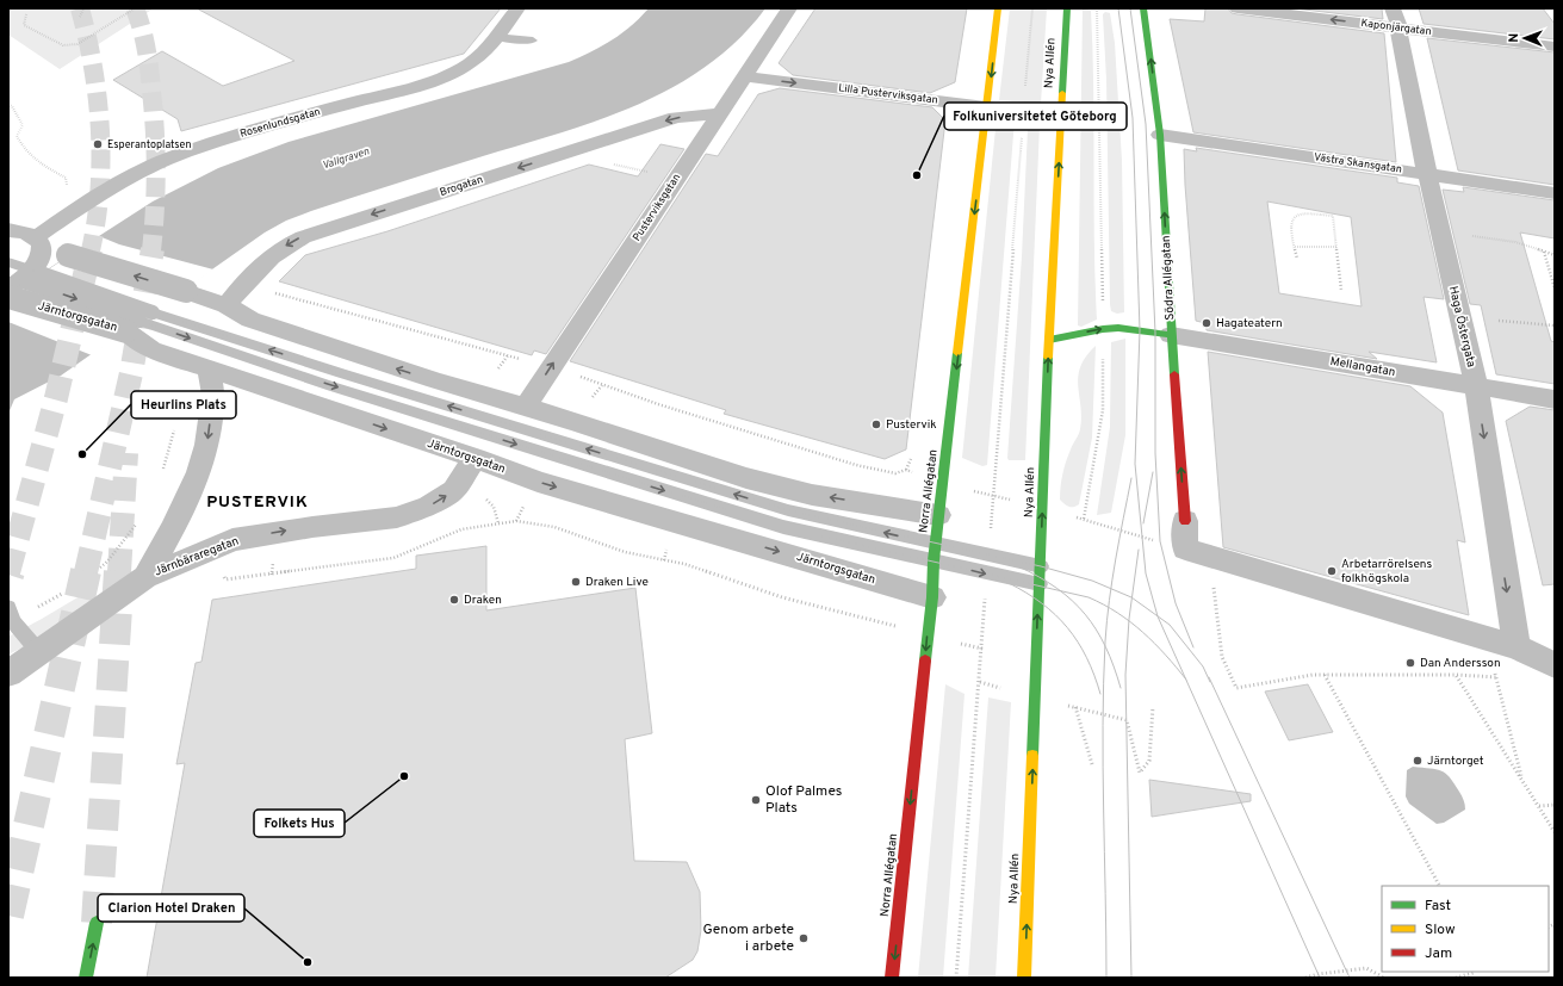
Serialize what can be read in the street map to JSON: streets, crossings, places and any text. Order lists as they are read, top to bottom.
{
  "streets": {
    "main road": ["Nya Allén", "Södra Allégatan", "Norra Allégatan"],
    "street": [
      "Kaponjärgatan",
      "Lilla Pusterviksgatan",
      "Rosenlundsgatan",
      "Västra Skansgatan",
      "Brogatan",
      "Pusterviksgatan",
      "Järntorgsgatan",
      "Haga Östergata",
      "Mellangatan",
      "Järnbäraregatan"
    ]
  },
  "crossings": [
    ["Kaponjärgatan", "Haga Östergata"],
    ["Nya Allén", "Lilla Pusterviksgatan"],
    ["Lilla Pusterviksgatan", "Pusterviksgatan"],
    ["Lilla Pusterviksgatan", "Norra Allégatan"],
    ["Västra Skansgatan", "Södra Allégatan"],
    ["Västra Skansgatan", "Haga Östergata"],
    ["Brogatan", "Pusterviksgatan"],
    ["Södra Allégatan", "Mellangatan"],
    ["Järntorgsgatan", "Norra Allégatan"],
    ["Järntorgsgatan", "Järnbäraregatan"],
    ["Haga Östergata", "Mellangatan"]
  ],
  "one_way": [
    "Kaponjärgatan",
    "Nya Allén",
    "Lilla Pusterviksgatan",
    "Brogatan",
    "Södra Allégatan",
    "Haga Östergata",
    "Norra Allégatan"
  ],
  "districts": ["PUSTERVIK"],
  "water": ["Vallgraven"],
  "places": [
    "Esperantoplatsen",
    "Folkuniversitetet Göteborg",
    "Hagateatern",
    "Pustervik",
    "Heurlins Plats",
    "Arbetarrörelsens folkhögskola",
    "Draken Live",
    "Draken",
    "Dan Andersson",
    "Järntorget",
    "Folkets Hus",
    "Olof Palmes Plats",
    "Genom arbete i arbete",
    "Clarion Hotel Draken"
  ],
  "legend": ["Fast", "Slow", "Jam"],
  "north": "left"
}
